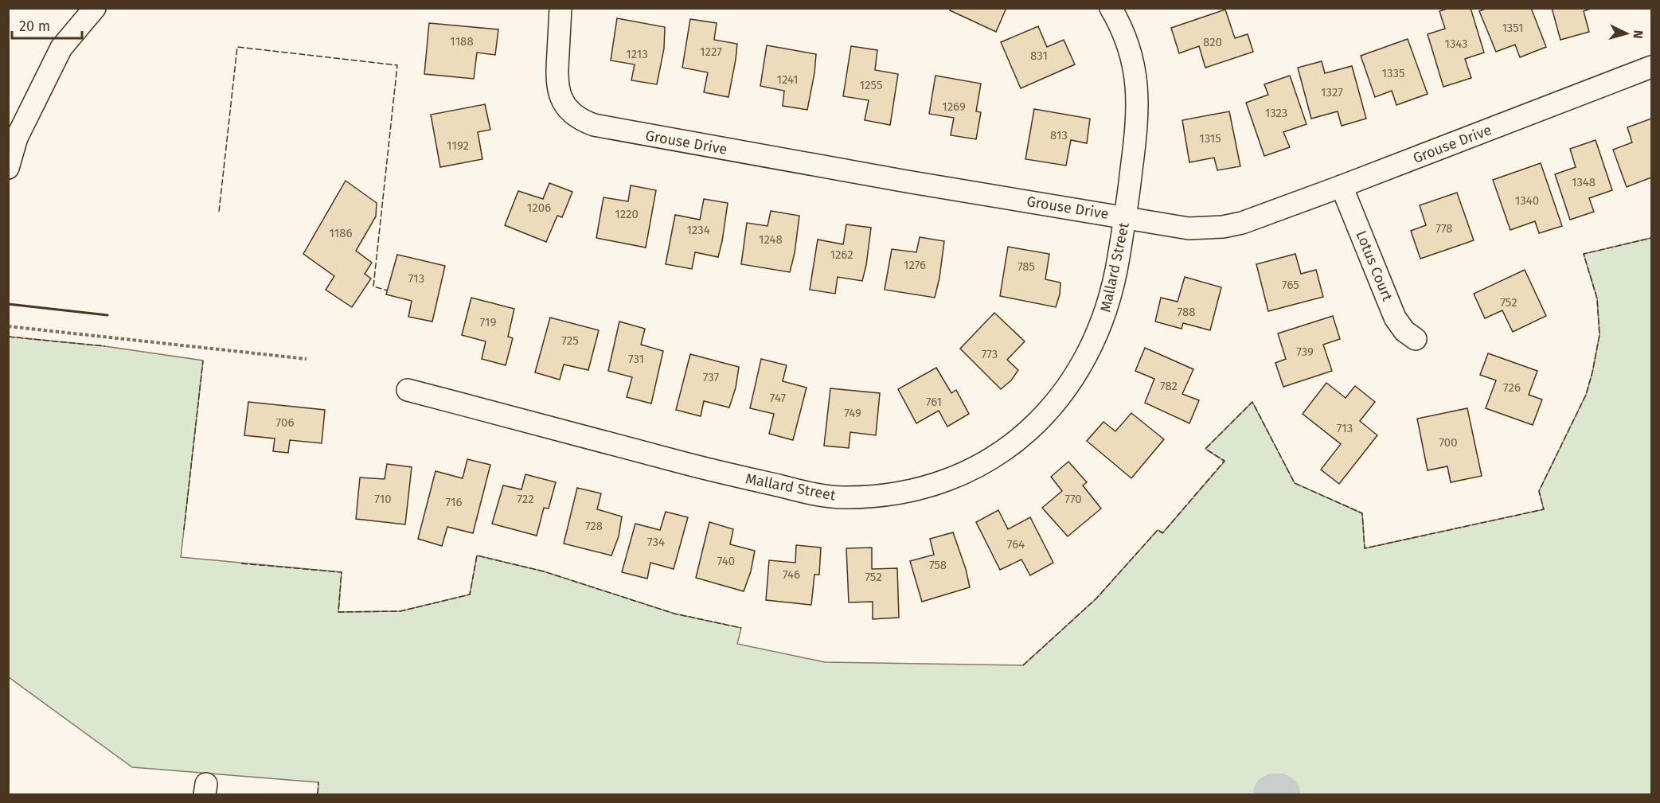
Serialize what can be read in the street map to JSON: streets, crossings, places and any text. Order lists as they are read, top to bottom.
{
  "streets": {
    "street": ["Grouse Drive", "Lotus Court", "Mallard Street"]
  },
  "crossings": [
    ["Grouse Drive", "Lotus Court"],
    ["Grouse Drive", "Mallard Street"]
  ],
  "house_numbers": [
    "1351",
    "1188",
    "820",
    "1343",
    "1227",
    "1213",
    "831",
    "1335",
    "1241",
    "1255",
    "1327",
    "1269",
    "1323",
    "813",
    "1315",
    "1192",
    "1348",
    "1340",
    "1206",
    "1220",
    "778",
    "1234",
    "1186",
    "1248",
    "1262",
    "1276",
    "785",
    "713",
    "765",
    "752",
    "788",
    "719",
    "725",
    "739",
    "773",
    "731",
    "737",
    "782",
    "726",
    "747",
    "761",
    "749",
    "706",
    "713",
    "700",
    "710",
    "722",
    "770",
    "716",
    "728",
    "734",
    "764",
    "740",
    "758",
    "746",
    "752"
  ],
  "scale_bar": "20 m",
  "north": "right"
}
